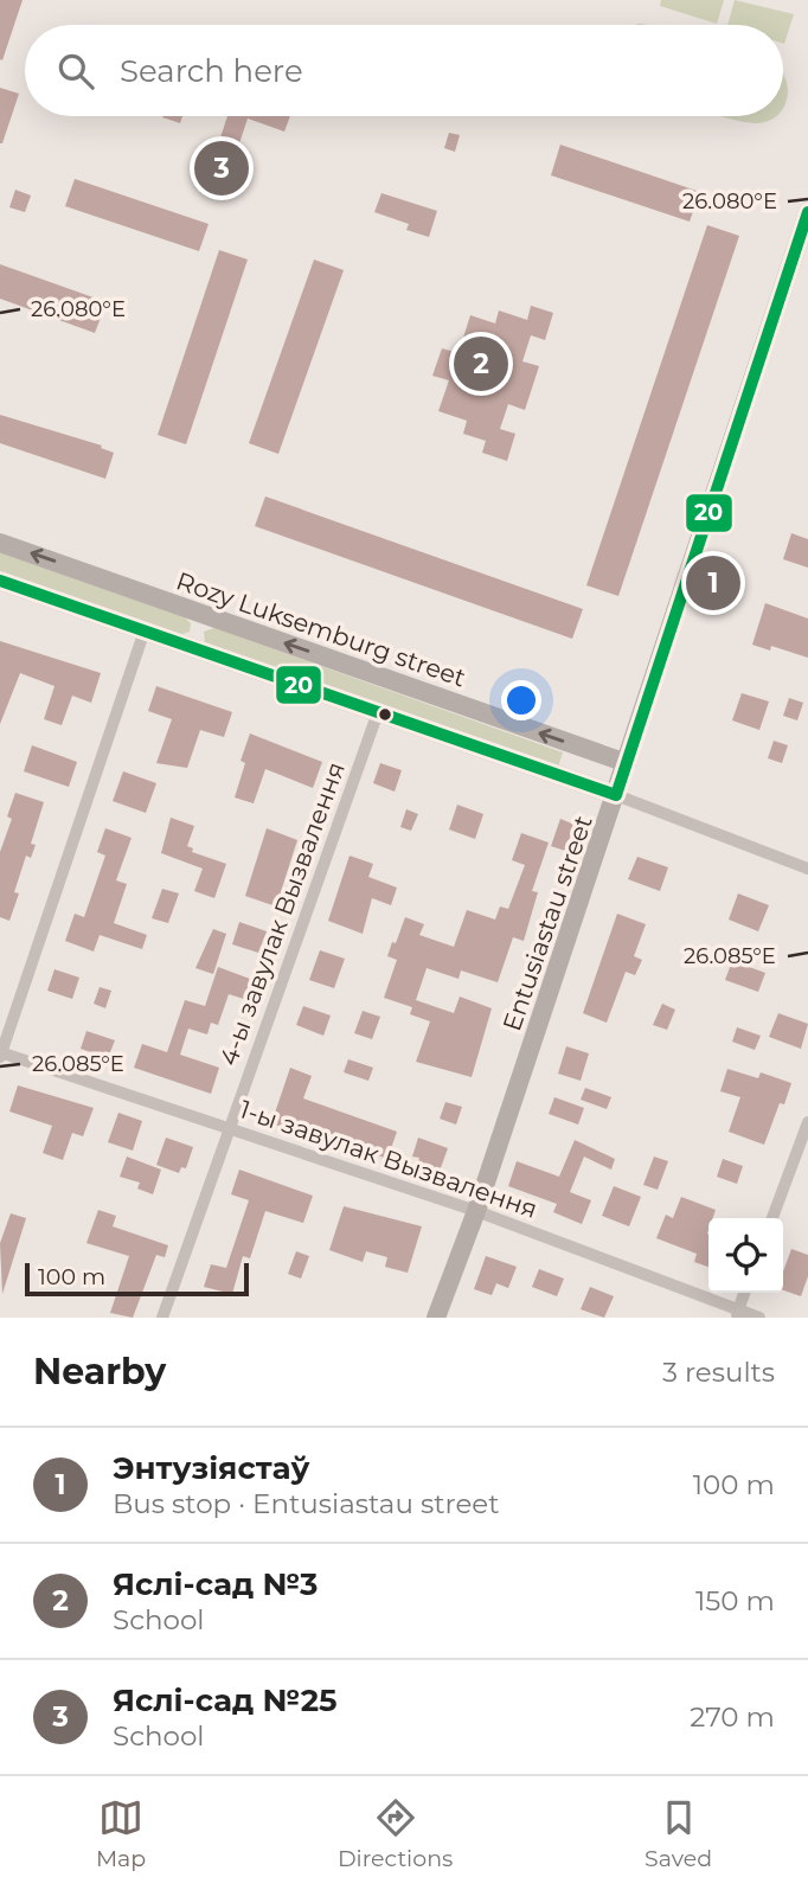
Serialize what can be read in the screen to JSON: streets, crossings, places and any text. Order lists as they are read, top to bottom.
{
  "streets": {
    "main road": ["Rozy Luksemburg street", "Entusiastau street"],
    "street": ["4-ы завулак Вызвалення", "1-ы завулак Вызвалення"]
  },
  "crossings": [
    ["Rozy Luksemburg street", "Entusiastau street"],
    ["4-ы завулак Вызвалення", "1-ы завулак Вызвалення"],
    ["Entusiastau street", "1-ы завулак Вызвалення"]
  ],
  "lines": ["transit line 20"],
  "scale_bar": "100 m",
  "page": {
    "search": "Search here",
    "pins": ["3", "2", "1"],
    "scale": "100 m",
    "heading": ["Nearby", "3 results"],
    "list": [
      {
        "mark": "1",
        "name": "Энтузіястаў",
        "note": "Bus stop · Entusiastau street",
        "value": "100 m"
      },
      {
        "mark": "2",
        "name": "Яслі-сад №3",
        "note": "School",
        "value": "150 m"
      },
      {
        "mark": "3",
        "name": "Яслі-сад №25",
        "note": "School",
        "value": "270 m"
      }
    ],
    "nav": ["Map", "Directions", "Saved"]
  },
  "coordinates": ["26.080°E", "26.085°E"]
}
